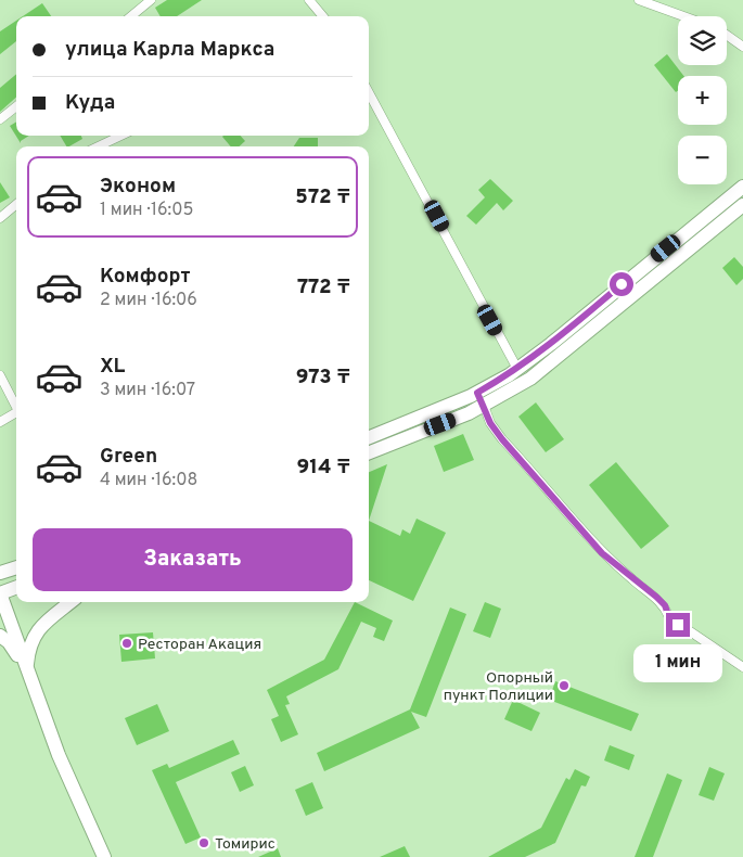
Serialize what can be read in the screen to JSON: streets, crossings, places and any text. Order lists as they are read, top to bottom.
{
  "places": ["Ресторан Акация", "Опорный пункт Полиции", "Томирис"],
  "page": {
    "map_buttons": ["+", "−"],
    "banner": ["улица Карла Маркса", "Куда"],
    "list": [
      {
        "name": "Эконом",
        "note": "1 мин · 16:05",
        "value": "572 ₸"
      },
      {
        "name": "Комфорт",
        "note": "2 мин · 16:06",
        "value": "772 ₸"
      },
      {
        "name": "XL",
        "note": "3 мин · 16:07",
        "value": "973 ₸"
      },
      {
        "name": "Green",
        "note": "4 мин · 16:08",
        "value": "914 ₸"
      }
    ],
    "buttons": "Заказать",
    "bubble": "1 мин"
  }
}
